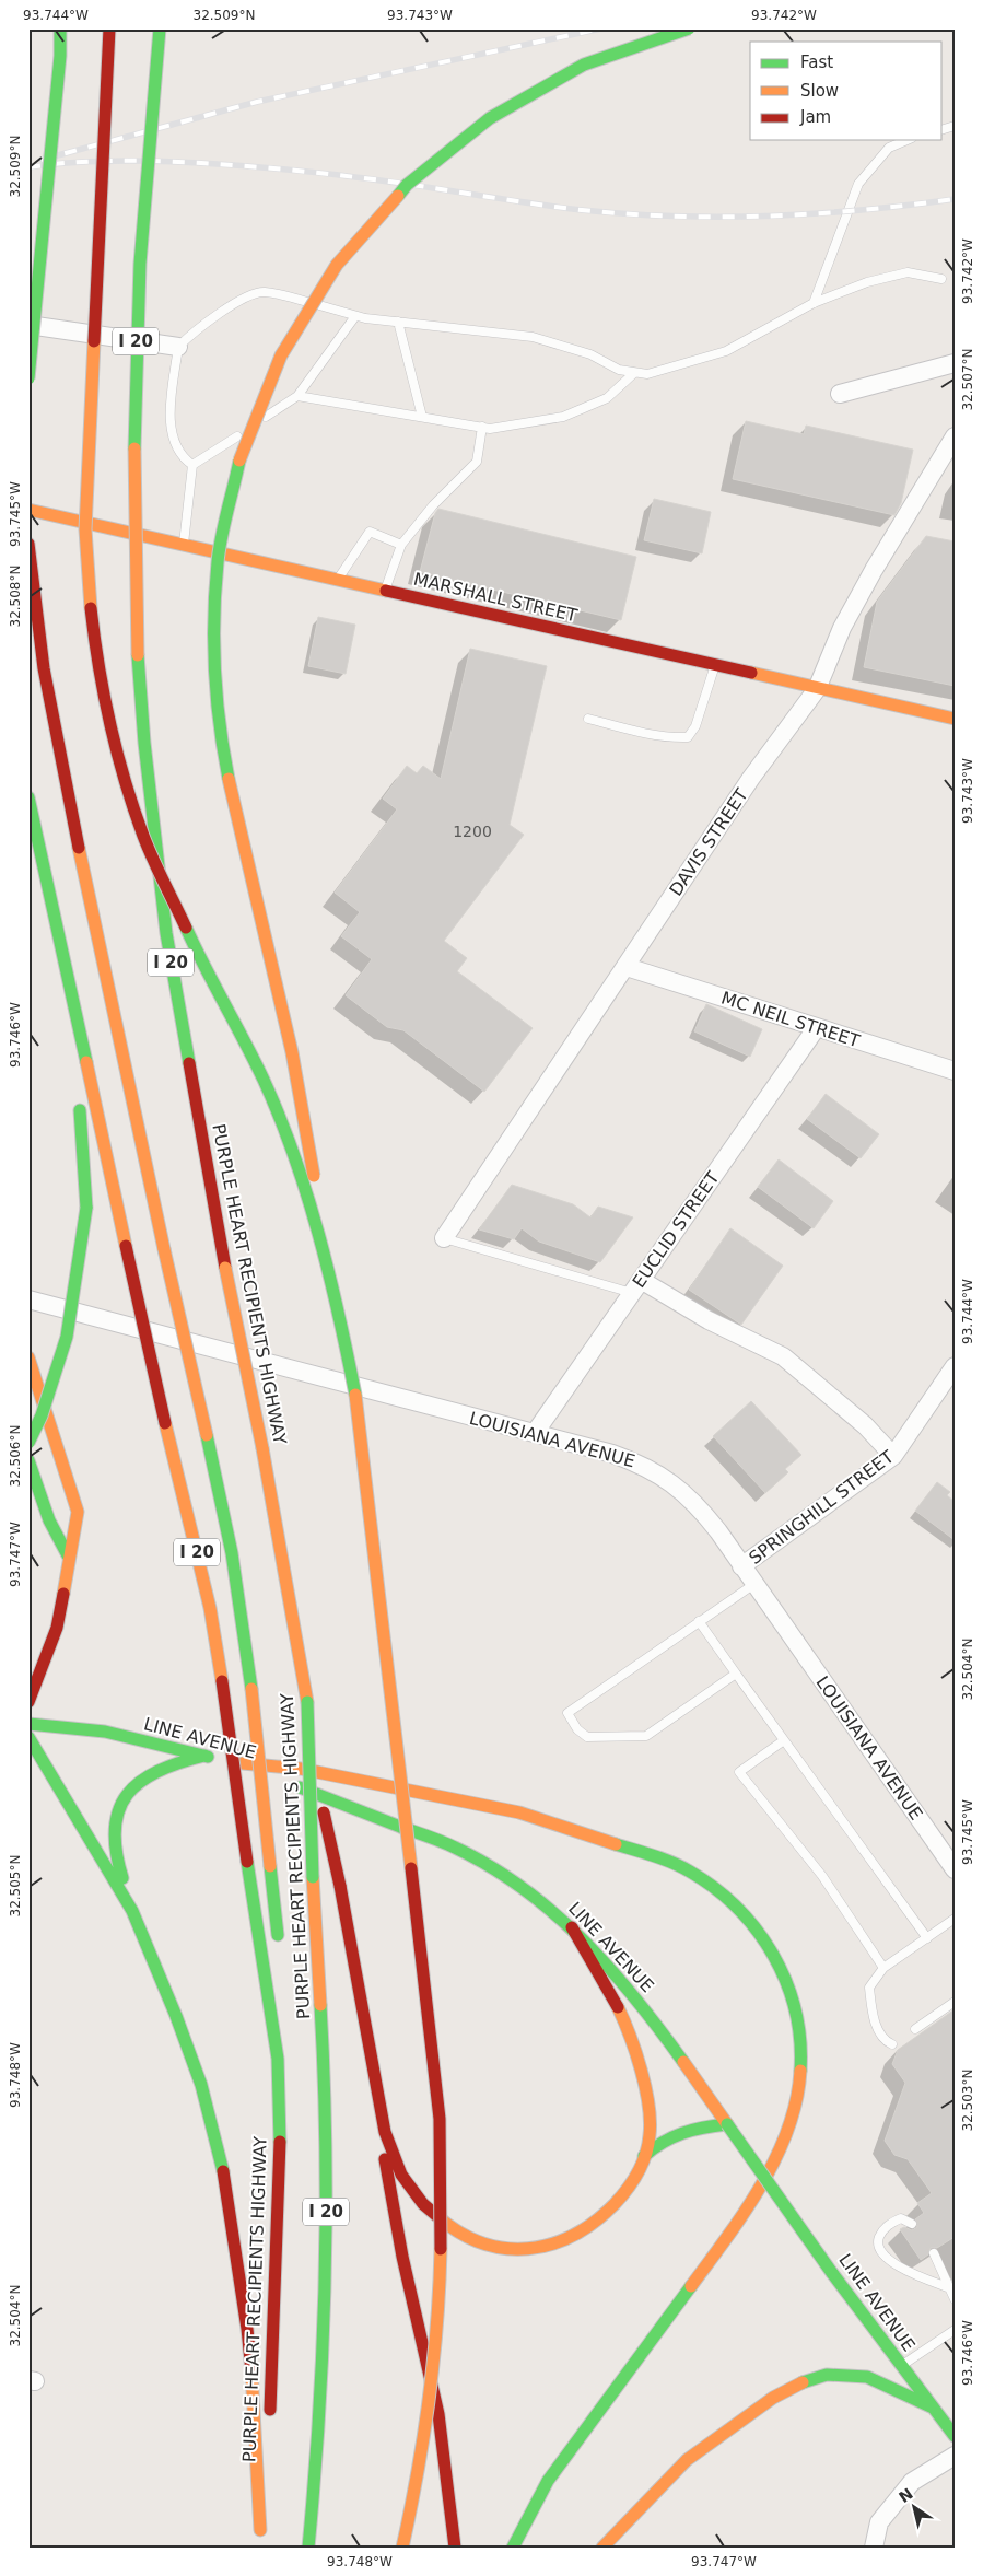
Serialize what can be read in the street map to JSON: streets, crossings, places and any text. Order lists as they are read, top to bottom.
{
  "streets": {
    "main road": [
      "I 20",
      "MARSHALL STREET",
      "PURPLE HEART RECIPIENTS HIGHWAY",
      "LINE AVENUE"
    ],
    "street": [
      "DAVIS STREET",
      "MC NEIL STREET",
      "EUCLID STREET",
      "LOUISIANA AVENUE",
      "SPRINGHILL STREET"
    ]
  },
  "crossings": [
    ["MARSHALL STREET", "DAVIS STREET"],
    ["DAVIS STREET", "MC NEIL STREET"],
    ["MC NEIL STREET", "EUCLID STREET"],
    ["EUCLID STREET", "LOUISIANA AVENUE"],
    ["LOUISIANA AVENUE", "SPRINGHILL STREET"]
  ],
  "house_numbers": ["1200"],
  "legend": ["Fast", "Slow", "Jam"],
  "north": "top left",
  "coordinates": [
    "93.744°W",
    "32.509°N",
    "93.743°W",
    "93.742°W",
    "32.507°N",
    "93.745°W",
    "32.508°N",
    "93.746°W",
    "32.506°N",
    "93.747°W",
    "32.504°N",
    "32.505°N",
    "93.748°W",
    "32.503°N"
  ]
}
